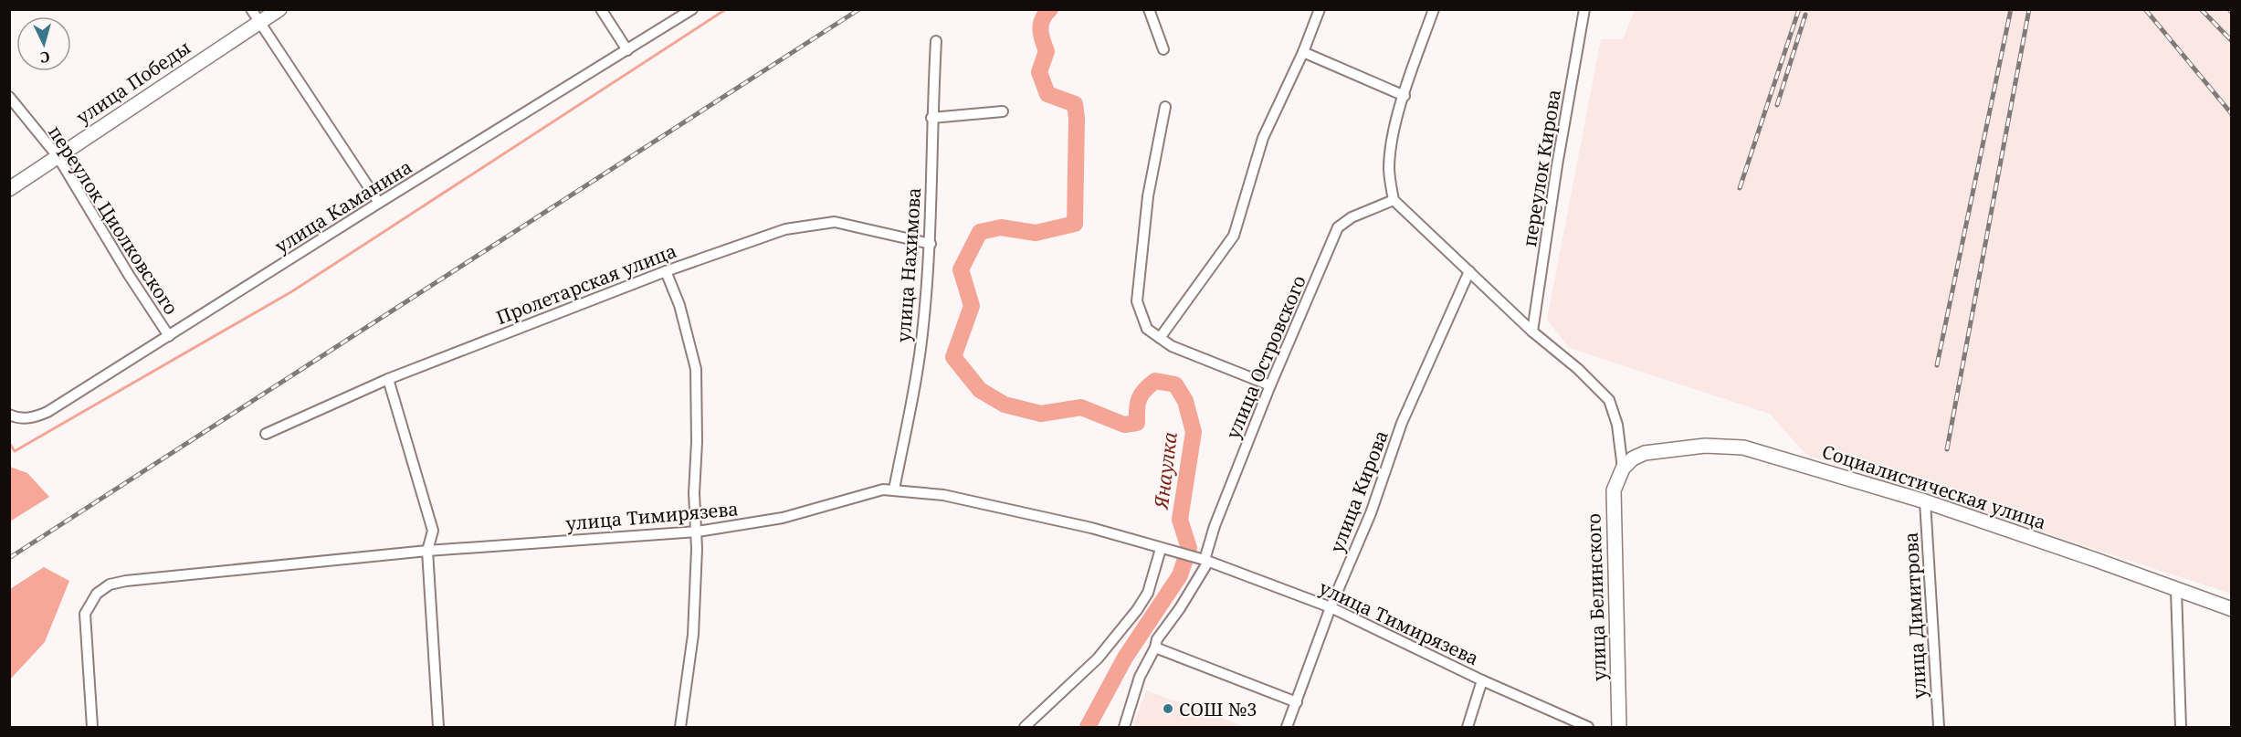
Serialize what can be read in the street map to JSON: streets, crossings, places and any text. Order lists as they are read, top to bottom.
{
  "streets": {
    "street": [
      "улица Победы",
      "переулок Кирова",
      "улица Каманина",
      "переулок Циолковского",
      "улица Нахимова",
      "Пролетарская улица",
      "улица Островского",
      "Социалистическая улица",
      "улица Кирова",
      "улица Тимирязева",
      "улица Белинского",
      "улица Димитрова"
    ]
  },
  "crossings": [
    ["улица Победы", "переулок Циолковского"],
    ["улица Каманина", "переулок Циолковского"],
    ["улица Нахимова", "Пролетарская улица"],
    ["улица Нахимова", "улица Тимирязева"],
    ["улица Островского", "улица Тимирязева"],
    ["Социалистическая улица", "улица Белинского"],
    ["Социалистическая улица", "улица Димитрова"],
    ["улица Кирова", "улица Тимирязева"]
  ],
  "water": ["Янаулка"],
  "places": ["СОШ №3"],
  "north": "bottom"
}
